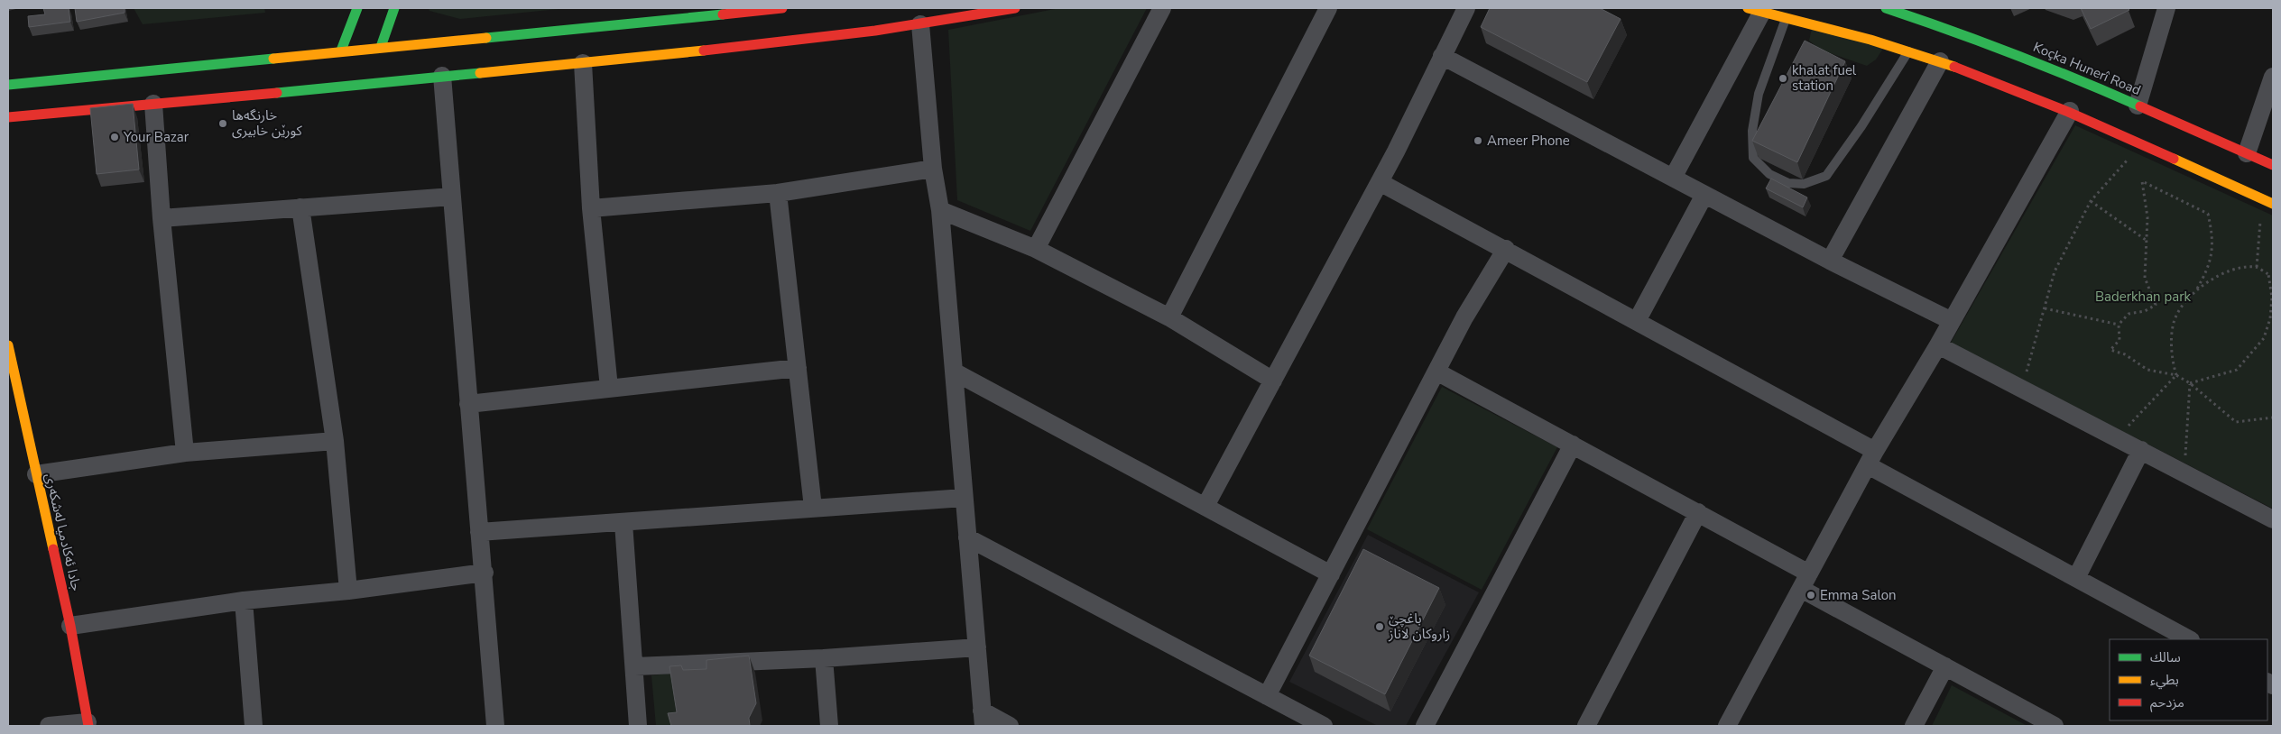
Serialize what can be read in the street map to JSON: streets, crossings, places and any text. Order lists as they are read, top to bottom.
{
  "streets": {
    "main road": ["Koçka Hunerî Road", "جادا ئه‌كادميا له‌شكه‌رى"]
  },
  "parks": ["Baderkhan park"],
  "places": [
    "khalat fuel station",
    "خارنگه‌ها كورێن خابيرى",
    "Your Bazar",
    "Ameer Phone",
    "Emma Salon",
    "باغچێ زاروكان لاناز"
  ],
  "legend": ["سالك", "بطيء", "مزدحم"]
}
